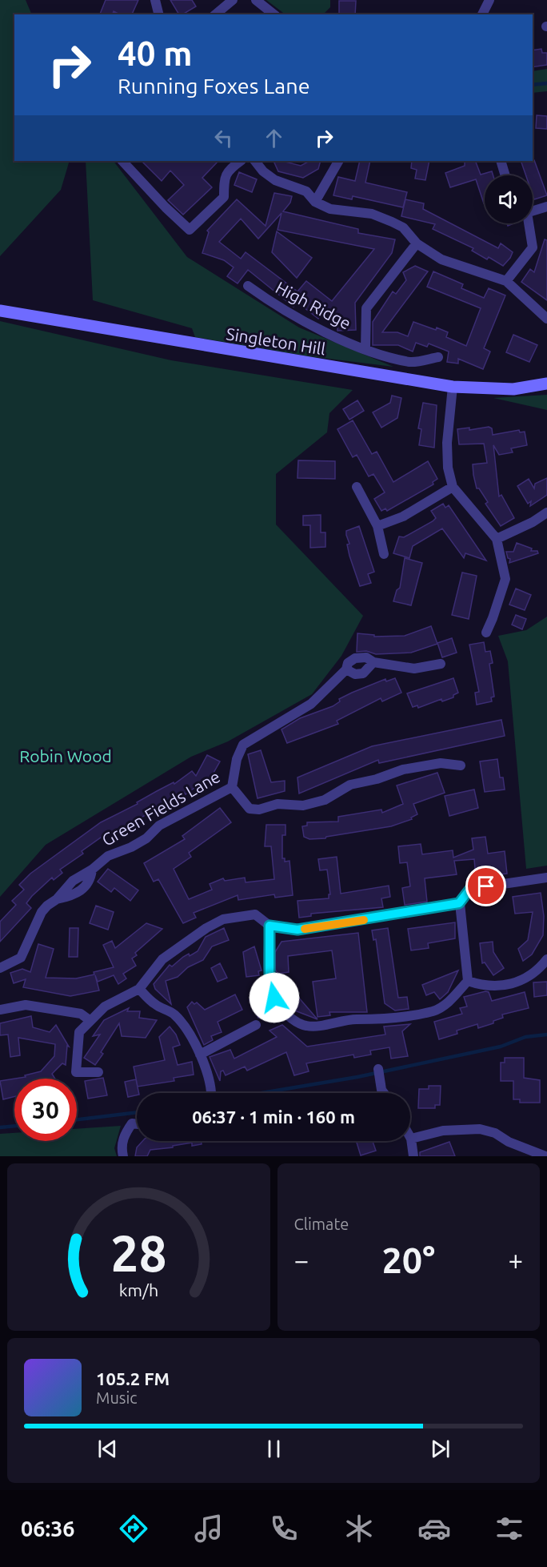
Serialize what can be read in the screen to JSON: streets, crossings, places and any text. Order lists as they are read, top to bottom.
{
  "streets": {
    "street": ["High Ridge", "Singleton Hill", "Green Fields Lane"]
  },
  "parks": ["Robin Wood"],
  "page": {
    "turn": ["40 m", "Running Foxes Lane"],
    "limit": "30",
    "trip": "06:37 · 1 min · 160 m",
    "tile": "Climate",
    "heat": ["−", "20°", "+"],
    "song": ["105.2 FM", "Music"],
    "tabs": "06:36",
    "gauge": ["28", "km/h"]
  }
}
